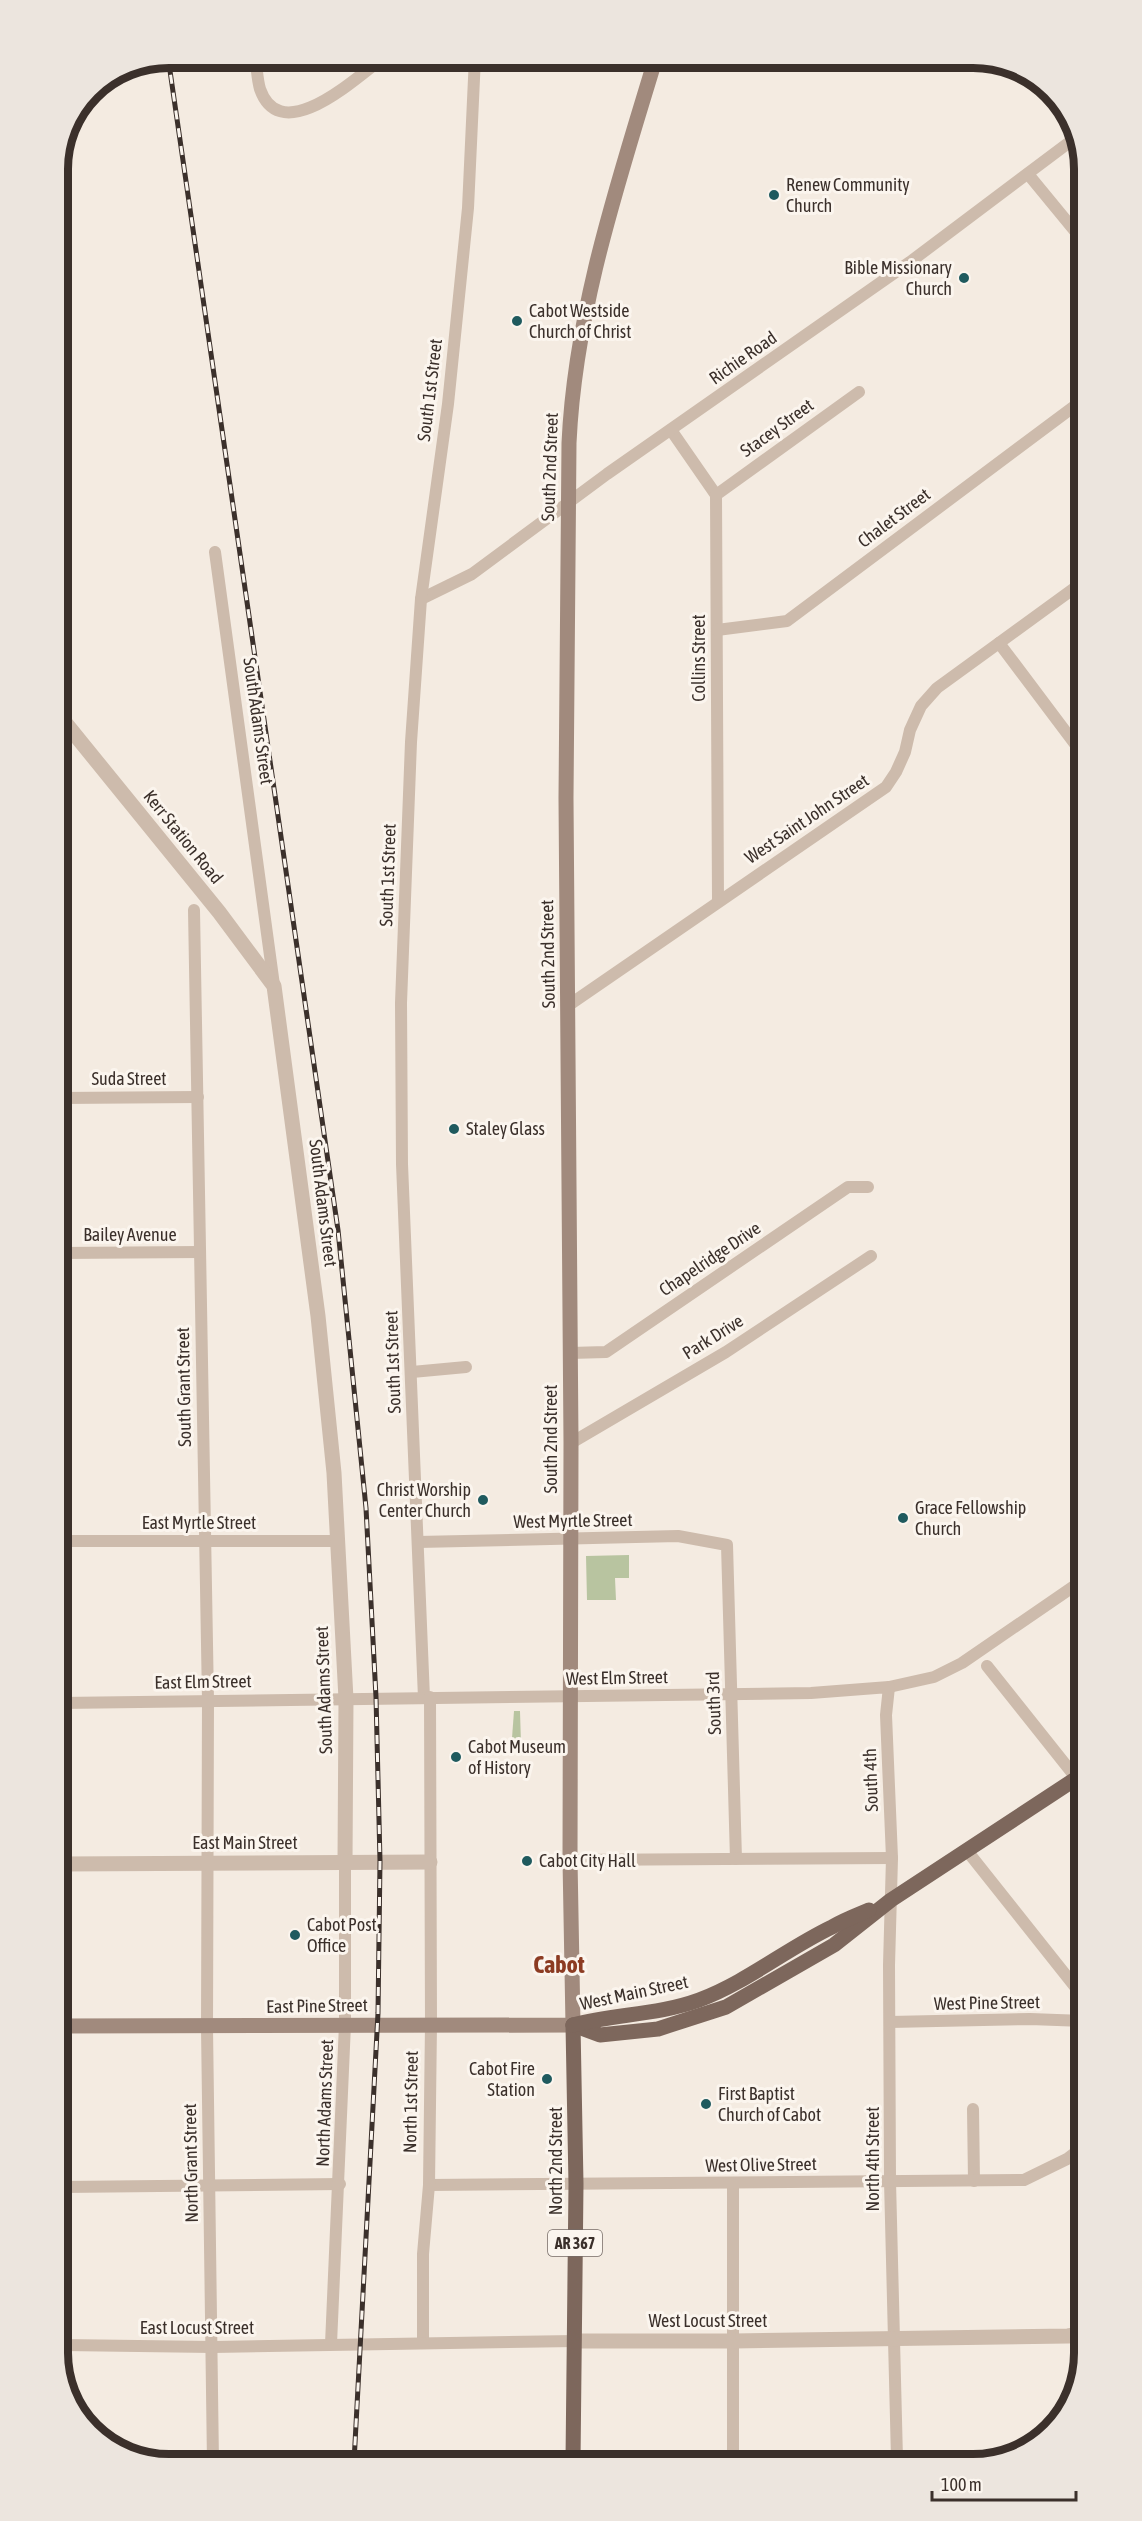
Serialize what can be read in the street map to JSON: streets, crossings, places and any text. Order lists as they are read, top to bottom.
{
  "streets": {
    "main road": [
      "South 2nd Street",
      "West Main Street",
      "East Pine Street",
      "North 2nd Street",
      "AR 367"
    ],
    "street": [
      "Richie Road",
      "South 1st Street",
      "Stacey Street",
      "Chalet Street",
      "Collins Street",
      "South Adams Street",
      "West Saint John Street",
      "Kerr Station Road",
      "Suda Street",
      "Bailey Avenue",
      "Chapelridge Drive",
      "Park Drive",
      "South Grant Street",
      "West Myrtle Street",
      "East Myrtle Street",
      "West Elm Street",
      "East Elm Street",
      "South 3rd",
      "South 4th",
      "East Main Street",
      "West Pine Street",
      "North 1st Street",
      "North Adams Street",
      "North 4th Street",
      "North Grant Street",
      "West Olive Street",
      "West Locust Street",
      "East Locust Street"
    ]
  },
  "crossings": [
    ["Richie Road", "South 1st Street"],
    ["Richie Road", "South 2nd Street"],
    ["South 1st Street", "West Myrtle Street"],
    ["South 1st Street", "West Elm Street"],
    ["South 1st Street", "East Main Street"],
    ["South 1st Street", "North 1st Street"],
    ["Stacey Street", "Collins Street"],
    ["South 2nd Street", "West Saint John Street"],
    ["South 2nd Street", "Chapelridge Drive"],
    ["South 2nd Street", "Park Drive"],
    ["South 2nd Street", "West Myrtle Street"],
    ["South 2nd Street", "West Elm Street"],
    ["South 2nd Street", "North 2nd Street"],
    ["Chalet Street", "Collins Street"],
    ["Collins Street", "West Saint John Street"],
    ["South Adams Street", "Kerr Station Road"],
    ["South Adams Street", "East Myrtle Street"],
    ["South Adams Street", "West Elm Street"],
    ["South Adams Street", "East Elm Street"],
    ["South Adams Street", "East Main Street"],
    ["South Adams Street", "North Adams Street"],
    ["Suda Street", "South Grant Street"],
    ["Bailey Avenue", "South Grant Street"],
    ["South Grant Street", "East Myrtle Street"],
    ["South Grant Street", "East Elm Street"],
    ["South Grant Street", "East Main Street"],
    ["South Grant Street", "North Grant Street"],
    ["West Myrtle Street", "South 3rd"],
    ["West Elm Street", "East Elm Street"],
    ["West Elm Street", "South 3rd"],
    ["West Elm Street", "South 4th"],
    ["South 4th", "North 4th Street"],
    ["East Main Street", "North 1st Street"],
    ["East Main Street", "North Adams Street"],
    ["East Main Street", "North Grant Street"],
    ["West Main Street", "East Pine Street"],
    ["West Main Street", "North 4th Street"],
    ["West Main Street", "North 2nd Street"],
    ["West Pine Street", "North 4th Street"],
    ["East Pine Street", "North 1st Street"],
    ["East Pine Street", "North Adams Street"],
    ["East Pine Street", "North 2nd Street"],
    ["East Pine Street", "North Grant Street"],
    ["North 1st Street", "West Olive Street"],
    ["North 1st Street", "West Locust Street"],
    ["North Adams Street", "West Locust Street"],
    ["North Adams Street", "East Locust Street"],
    ["North 4th Street", "West Olive Street"],
    ["North 4th Street", "West Locust Street"],
    ["North 2nd Street", "West Olive Street"],
    ["North 2nd Street", "West Locust Street"],
    ["North Grant Street", "East Locust Street"],
    ["West Locust Street", "East Locust Street"]
  ],
  "districts": ["Cabot"],
  "places": [
    "Renew Community Church",
    "Bible Missionary Church",
    "Cabot Westside Church of Christ",
    "Staley Glass",
    "Christ Worship Center Church",
    "Grace Fellowship Church",
    "Cabot Museum of History",
    "Cabot City Hall",
    "Cabot Post Office",
    "Cabot Fire Station",
    "First Baptist Church of Cabot"
  ],
  "scale_bar": "100 m"
}
